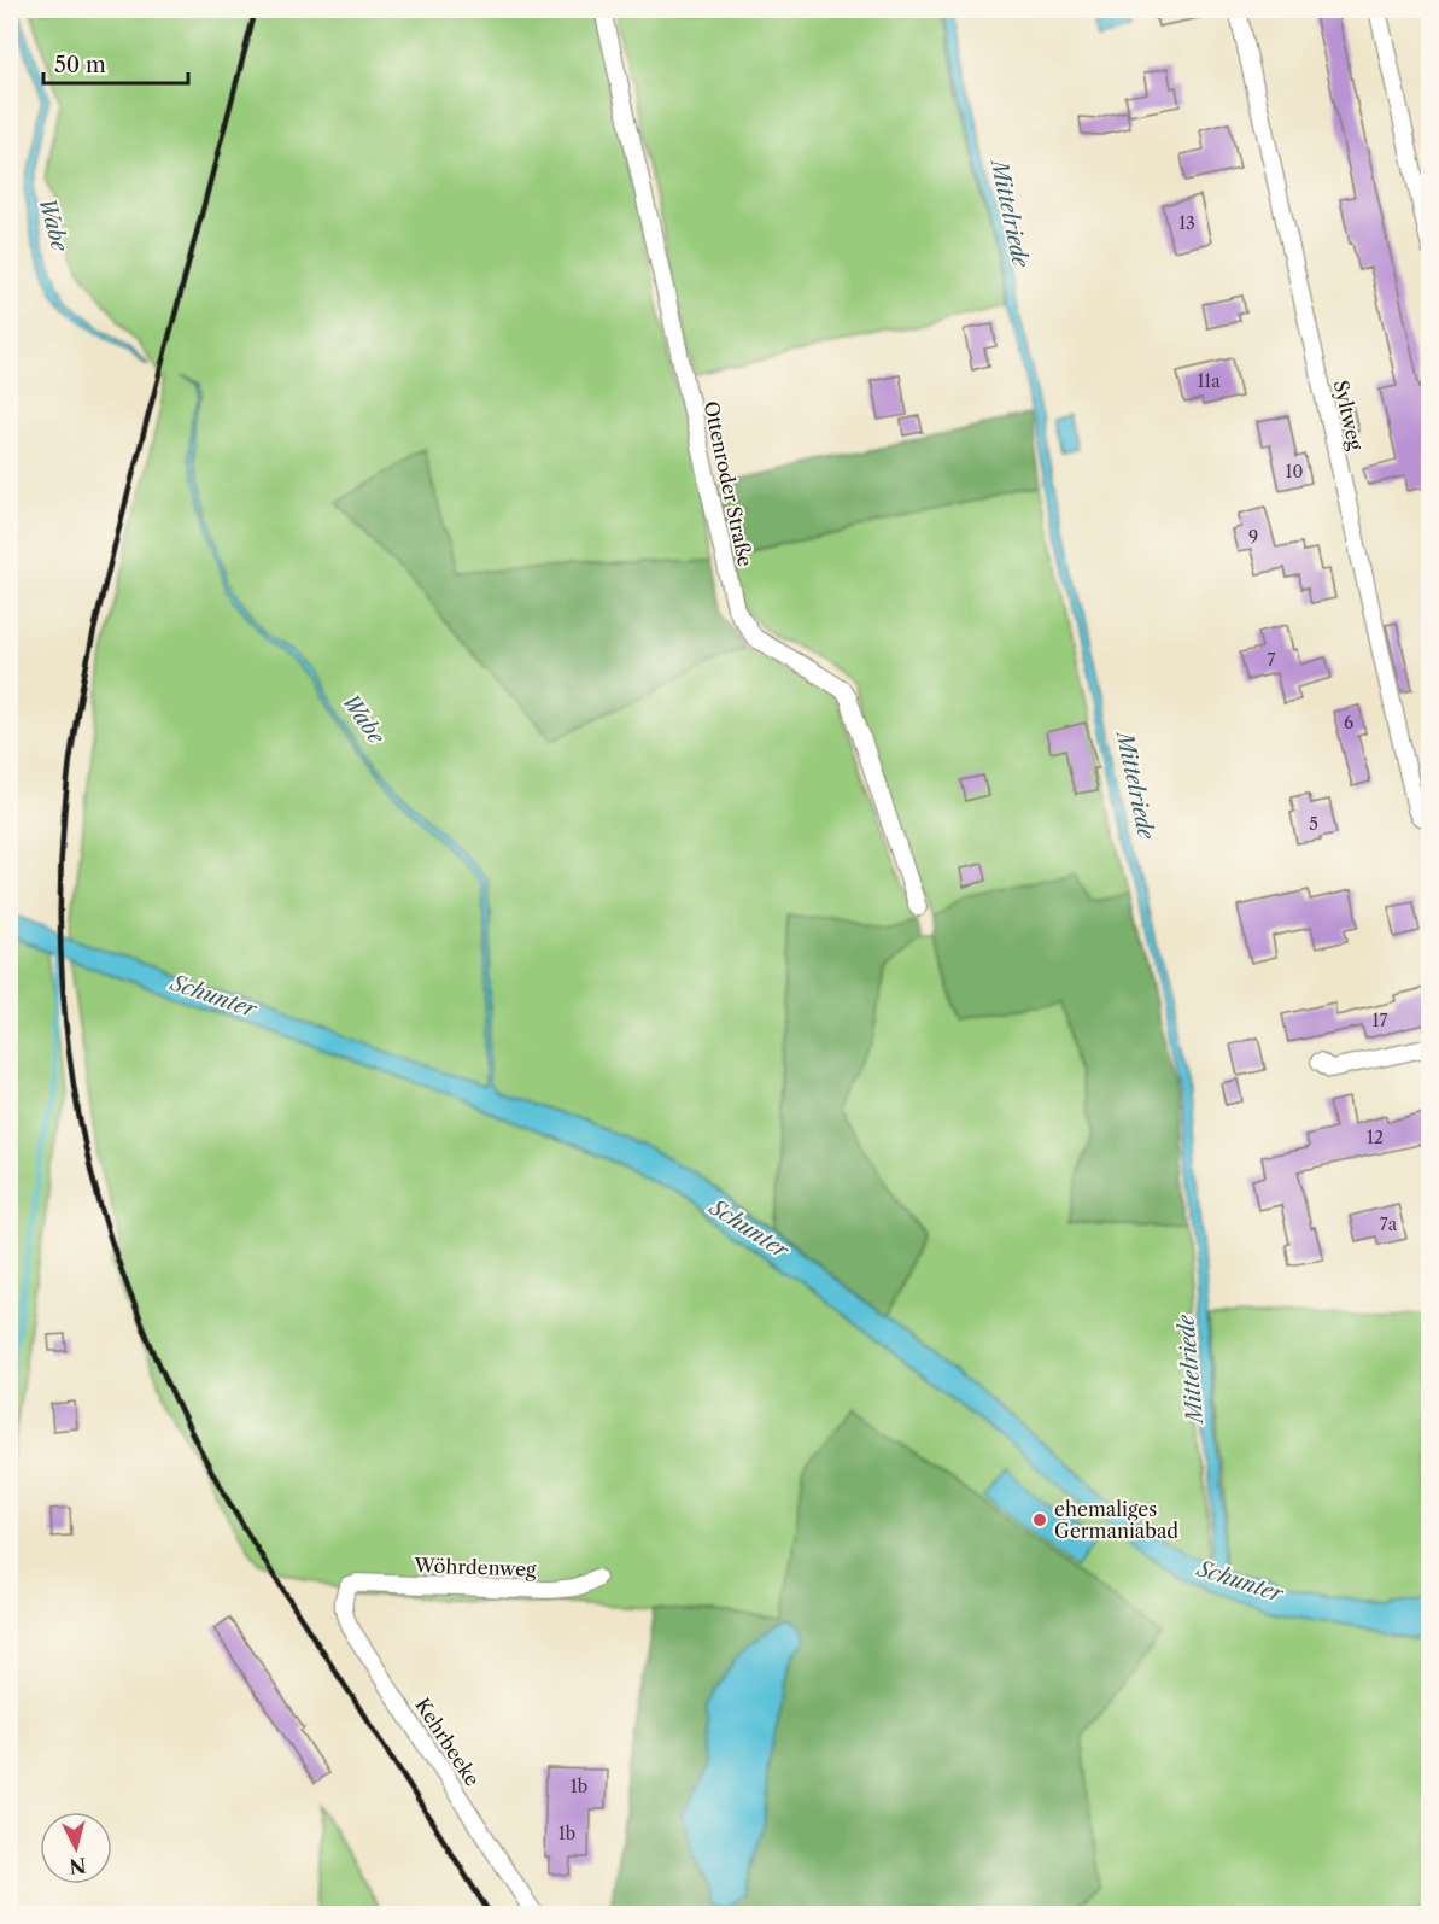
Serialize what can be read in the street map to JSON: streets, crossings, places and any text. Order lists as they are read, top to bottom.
{
  "streets": {
    "street": [
      "Syltweg",
      "Ottenroder Straße",
      "Wöhrdenweg",
      "Kehrbeeke"
    ]
  },
  "crossings": [
    ["Wöhrdenweg", "Kehrbeeke"]
  ],
  "water": ["Mittelriede", "Wabe", "Schunter"],
  "places": ["ehemaliges Germaniabad"],
  "house_numbers": [
    "13",
    "11a",
    "10",
    "9",
    "7",
    "6",
    "5",
    "17",
    "12",
    "7a",
    "1b",
    "1b"
  ],
  "scale_bar": "50 m",
  "north": "bottom"
}
